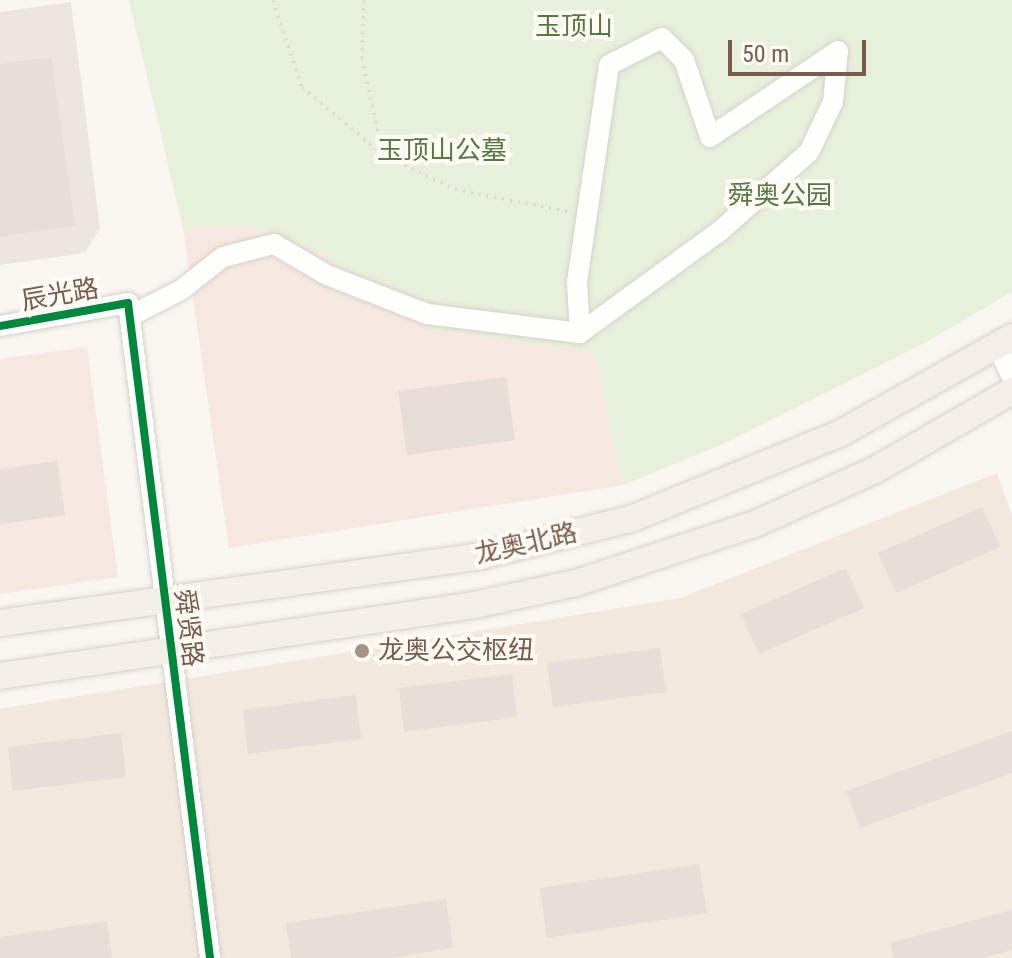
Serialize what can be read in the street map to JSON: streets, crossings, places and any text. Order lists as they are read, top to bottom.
{
  "streets": {
    "main road": ["龙奥北路"],
    "street": ["辰光路", "舜贤路"]
  },
  "crossings": [
    ["辰光路", "舜贤路"],
    ["龙奥北路", "舜贤路"]
  ],
  "parks": ["玉顶山", "玉顶山公墓", "舜奥公园"],
  "places": ["龙奥公交枢纽"],
  "scale_bar": "50 m"
}
